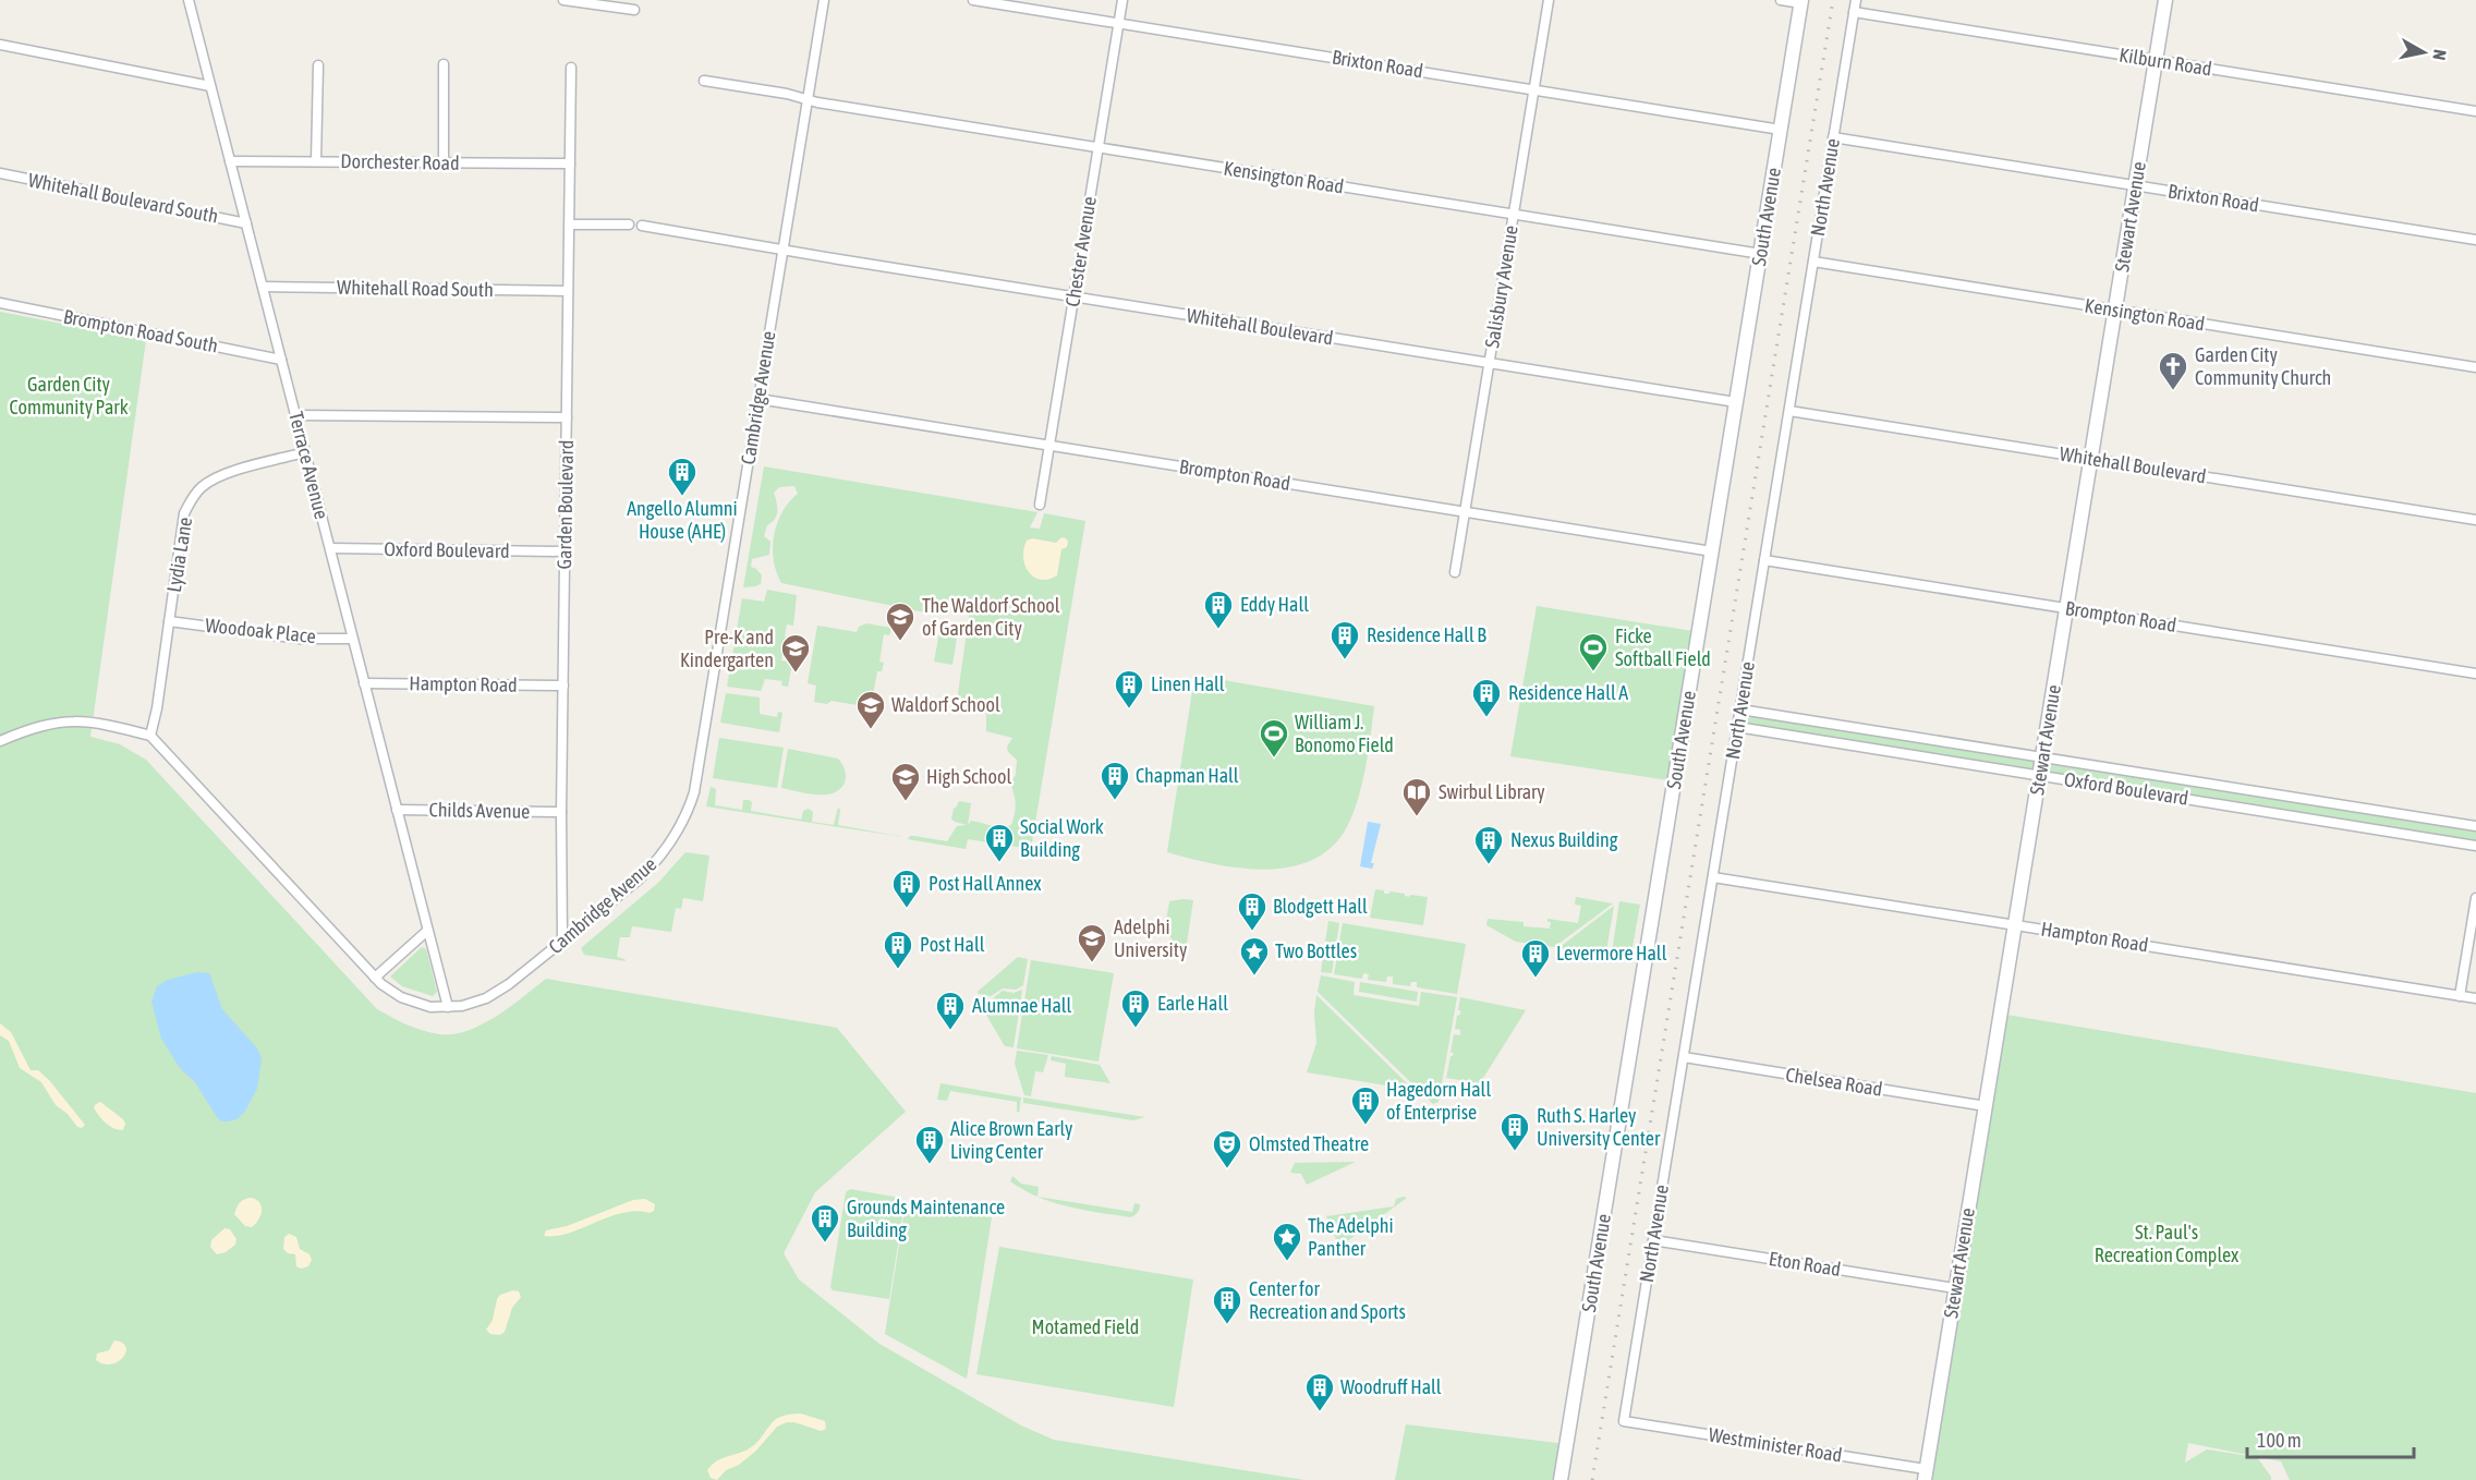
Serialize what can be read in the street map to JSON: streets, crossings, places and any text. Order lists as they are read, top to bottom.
{
  "streets": {
    "main road": ["South Avenue", "Stewart Avenue"],
    "street": [
      "Kilburn Road",
      "Brixton Road",
      "Dorchester Road",
      "Kensington Road",
      "North Avenue",
      "Whitehall Boulevard South",
      "Chester Avenue",
      "Salisbury Avenue",
      "Whitehall Road South",
      "Whitehall Boulevard",
      "Brompton Road South",
      "Cambridge Avenue",
      "Terrace Avenue",
      "Brompton Road",
      "Garden Boulevard",
      "Oxford Boulevard",
      "Lydia Lane",
      "Woodoak Place",
      "Hampton Road",
      "Childs Avenue",
      "Chelsea Road",
      "Eton Road",
      "Westminister Road"
    ]
  },
  "crossings": [
    ["Kilburn Road", "North Avenue"],
    ["Kilburn Road", "Stewart Avenue"],
    ["Brixton Road", "North Avenue"],
    ["Brixton Road", "South Avenue"],
    ["Brixton Road", "Stewart Avenue"],
    ["Brixton Road", "Chester Avenue"],
    ["Brixton Road", "Salisbury Avenue"],
    ["Dorchester Road", "Terrace Avenue"],
    ["Dorchester Road", "Garden Boulevard"],
    ["Kensington Road", "North Avenue"],
    ["Kensington Road", "South Avenue"],
    ["Kensington Road", "Stewart Avenue"],
    ["Kensington Road", "Chester Avenue"],
    ["Kensington Road", "Salisbury Avenue"],
    ["Kensington Road", "Cambridge Avenue"],
    ["North Avenue", "Whitehall Boulevard"],
    ["North Avenue", "Brompton Road"],
    ["North Avenue", "Oxford Boulevard"],
    ["North Avenue", "Hampton Road"],
    ["North Avenue", "Chelsea Road"],
    ["North Avenue", "Eton Road"],
    ["North Avenue", "Westminister Road"],
    ["Whitehall Boulevard South", "Terrace Avenue"],
    ["South Avenue", "Whitehall Boulevard"],
    ["South Avenue", "Brompton Road"],
    ["Stewart Avenue", "Whitehall Boulevard"],
    ["Stewart Avenue", "Brompton Road"],
    ["Stewart Avenue", "Oxford Boulevard"],
    ["Stewart Avenue", "Hampton Road"],
    ["Stewart Avenue", "Chelsea Road"],
    ["Stewart Avenue", "Eton Road"],
    ["Stewart Avenue", "Westminister Road"],
    ["Chester Avenue", "Whitehall Boulevard"],
    ["Chester Avenue", "Brompton Road"],
    ["Salisbury Avenue", "Whitehall Boulevard"],
    ["Salisbury Avenue", "Brompton Road"],
    ["Whitehall Road South", "Terrace Avenue"],
    ["Whitehall Road South", "Garden Boulevard"],
    ["Whitehall Boulevard", "Cambridge Avenue"],
    ["Brompton Road South", "Terrace Avenue"],
    ["Cambridge Avenue", "Terrace Avenue"],
    ["Cambridge Avenue", "Brompton Road"],
    ["Cambridge Avenue", "Garden Boulevard"],
    ["Cambridge Avenue", "Lydia Lane"],
    ["Terrace Avenue", "Oxford Boulevard"],
    ["Terrace Avenue", "Lydia Lane"],
    ["Terrace Avenue", "Woodoak Place"],
    ["Terrace Avenue", "Hampton Road"],
    ["Terrace Avenue", "Childs Avenue"],
    ["Garden Boulevard", "Oxford Boulevard"],
    ["Garden Boulevard", "Hampton Road"],
    ["Garden Boulevard", "Childs Avenue"],
    ["Lydia Lane", "Woodoak Place"]
  ],
  "parks": ["Garden City Community Park", "St. Paul's Recreation Complex", "Motamed Field"],
  "places": {
    "church": ["Garden City Community Church"],
    "building": [
      "Angello Alumni House (AHE)",
      "Eddy Hall",
      "Residence Hall B",
      "Linen Hall",
      "Residence Hall A",
      "Chapman Hall",
      "Social Work Building",
      "Nexus Building",
      "Post Hall Annex",
      "Blodgett Hall",
      "Post Hall",
      "Levermore Hall",
      "Earle Hall",
      "Alumnae Hall",
      "Hagedorn Hall of Enterprise",
      "Ruth S. Harley University Center",
      "Alice Brown Early Living Center",
      "Grounds Maintenance Building",
      "Center for Recreation and Sports",
      "Woodruff Hall"
    ],
    "school or university": [
      "The Waldorf School of Garden City",
      "Pre-K and Kindergarten",
      "Waldorf School",
      "High School",
      "Adelphi University"
    ],
    "sports": ["Ficke Softball Field", "William J. Bonomo Field"],
    "library": ["Swirbul Library"],
    "place": ["Two Bottles", "The Adelphi Panther"],
    "theatre": ["Olmsted Theatre"]
  },
  "scale_bar": "100 m",
  "north": "right"
}
